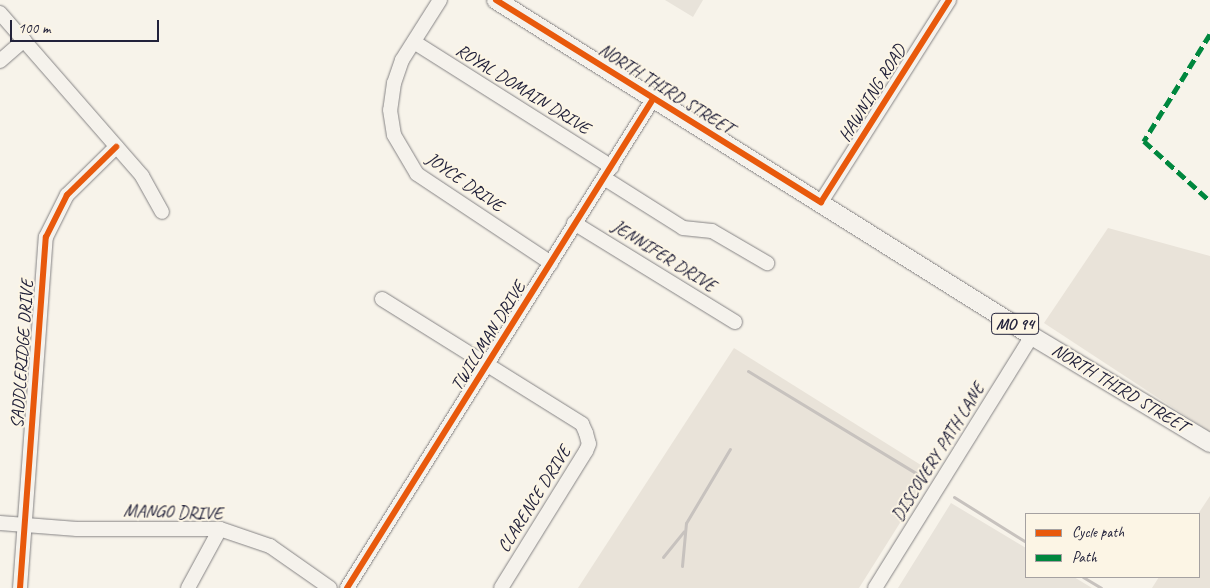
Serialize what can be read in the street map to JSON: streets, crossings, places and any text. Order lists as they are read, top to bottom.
{
  "streets": {
    "main road": ["NORTH THIRD STREET", "MO 94"],
    "street": [
      "ROYAL DOMAIN DRIVE",
      "HAWNING ROAD",
      "JOYCE DRIVE",
      "JENNIFER DRIVE",
      "TWILLMAN DRIVE",
      "SADDLERIDGE DRIVE",
      "DISCOVERY PATH LANE",
      "CLARENCE DRIVE",
      "MANGO DRIVE"
    ]
  },
  "crossings": [
    ["ROYAL DOMAIN DRIVE", "JOYCE DRIVE"],
    ["ROYAL DOMAIN DRIVE", "TWILLMAN DRIVE"],
    ["NORTH THIRD STREET", "HAWNING ROAD"],
    ["NORTH THIRD STREET", "TWILLMAN DRIVE"],
    ["NORTH THIRD STREET", "DISCOVERY PATH LANE"],
    ["JOYCE DRIVE", "TWILLMAN DRIVE"],
    ["JENNIFER DRIVE", "TWILLMAN DRIVE"],
    ["TWILLMAN DRIVE", "CLARENCE DRIVE"],
    ["SADDLERIDGE DRIVE", "MANGO DRIVE"]
  ],
  "legend": ["Cycle path", "Path"],
  "scale_bar": "100 m"
}
